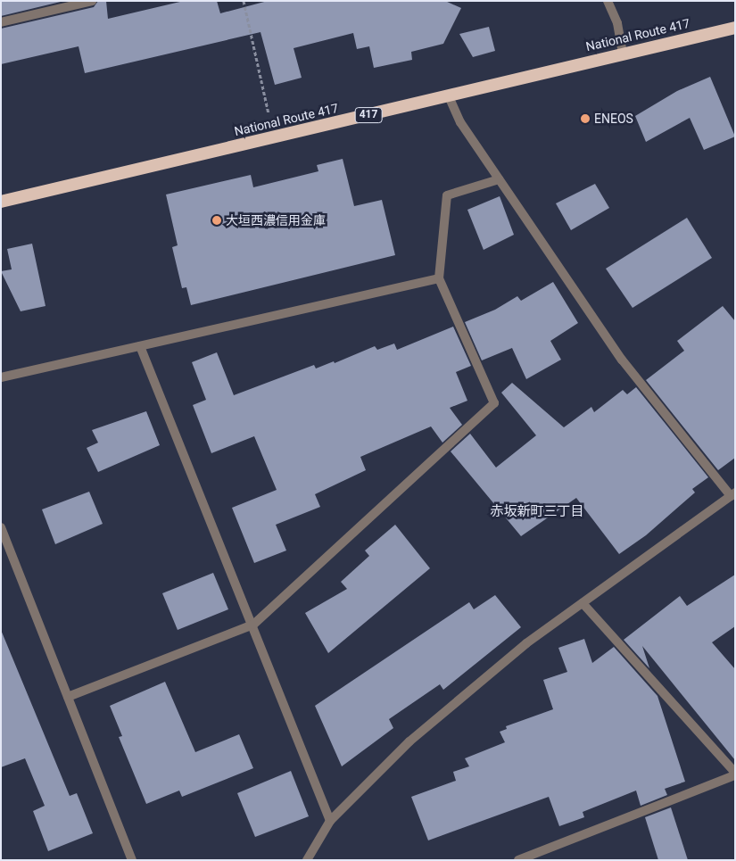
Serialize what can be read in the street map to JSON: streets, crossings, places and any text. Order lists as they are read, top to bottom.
{
  "streets": {
    "highway": ["National Route 417", "417"]
  },
  "districts": ["赤坂新町三丁目"],
  "places": ["ENEOS", "大垣西濃信用金庫"]
}
